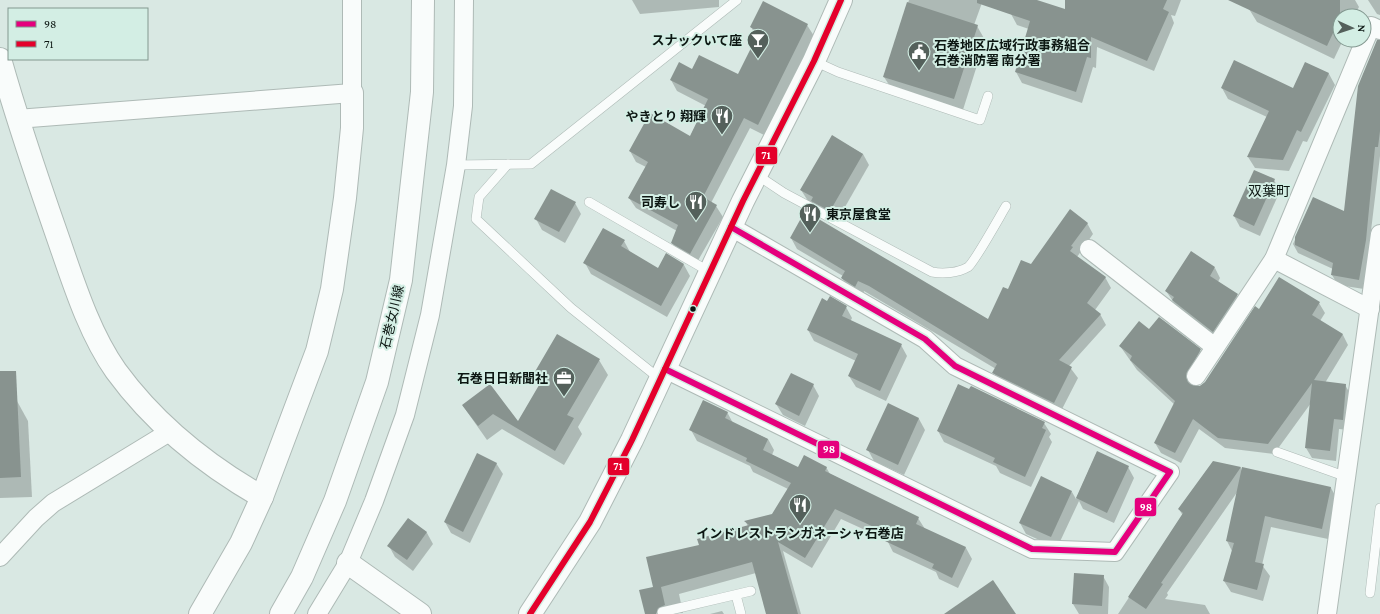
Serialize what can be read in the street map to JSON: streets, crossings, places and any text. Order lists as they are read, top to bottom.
{
  "streets": {
    "street": ["石巻女川線"]
  },
  "districts": ["双葉町"],
  "places": {
    "bar": ["スナックいて座"],
    "public building": ["石巻地区広域行政事務組合 石巻消防署 南分署"],
    "restaurant": [
      "やきとり 翔輝",
      "司寿し",
      "東京屋食堂",
      "インドレストランガネーシャ石巻店"
    ],
    "office": ["石巻日日新聞社"]
  },
  "lines": ["transit line 71", "transit line 98"],
  "legend": ["98", "71"],
  "north": "right"
}
